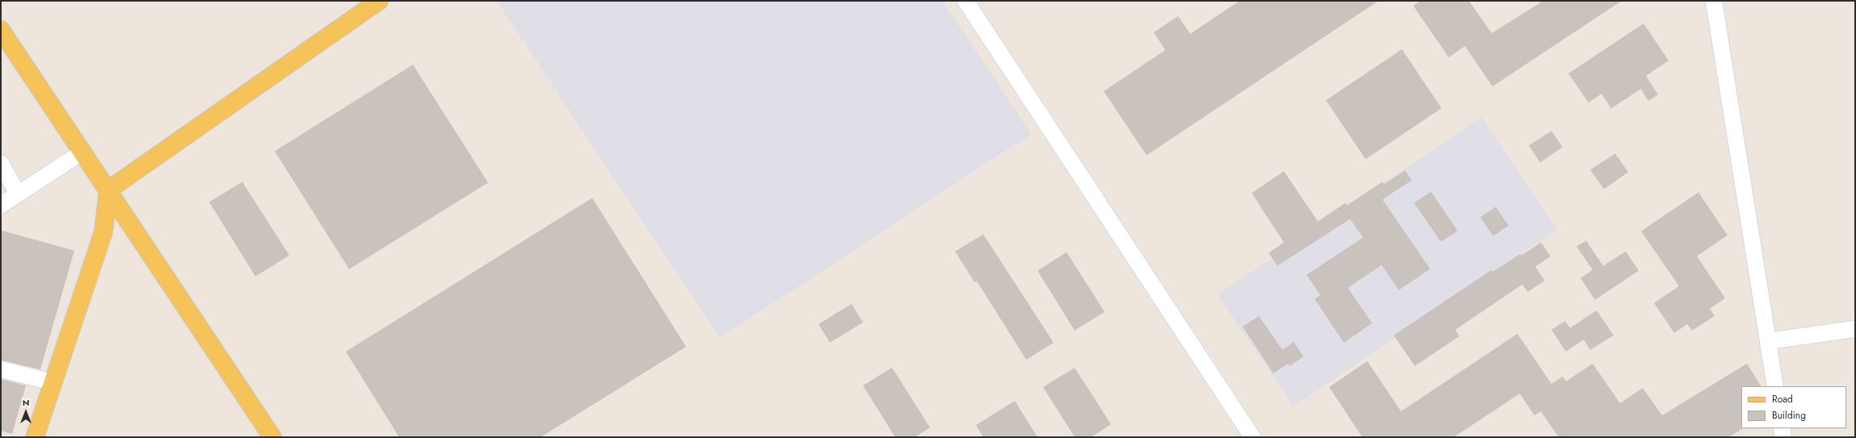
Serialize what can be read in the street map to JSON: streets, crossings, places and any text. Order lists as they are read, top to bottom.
{
  "legend": ["Road", "Building"],
  "north": "top"
}
